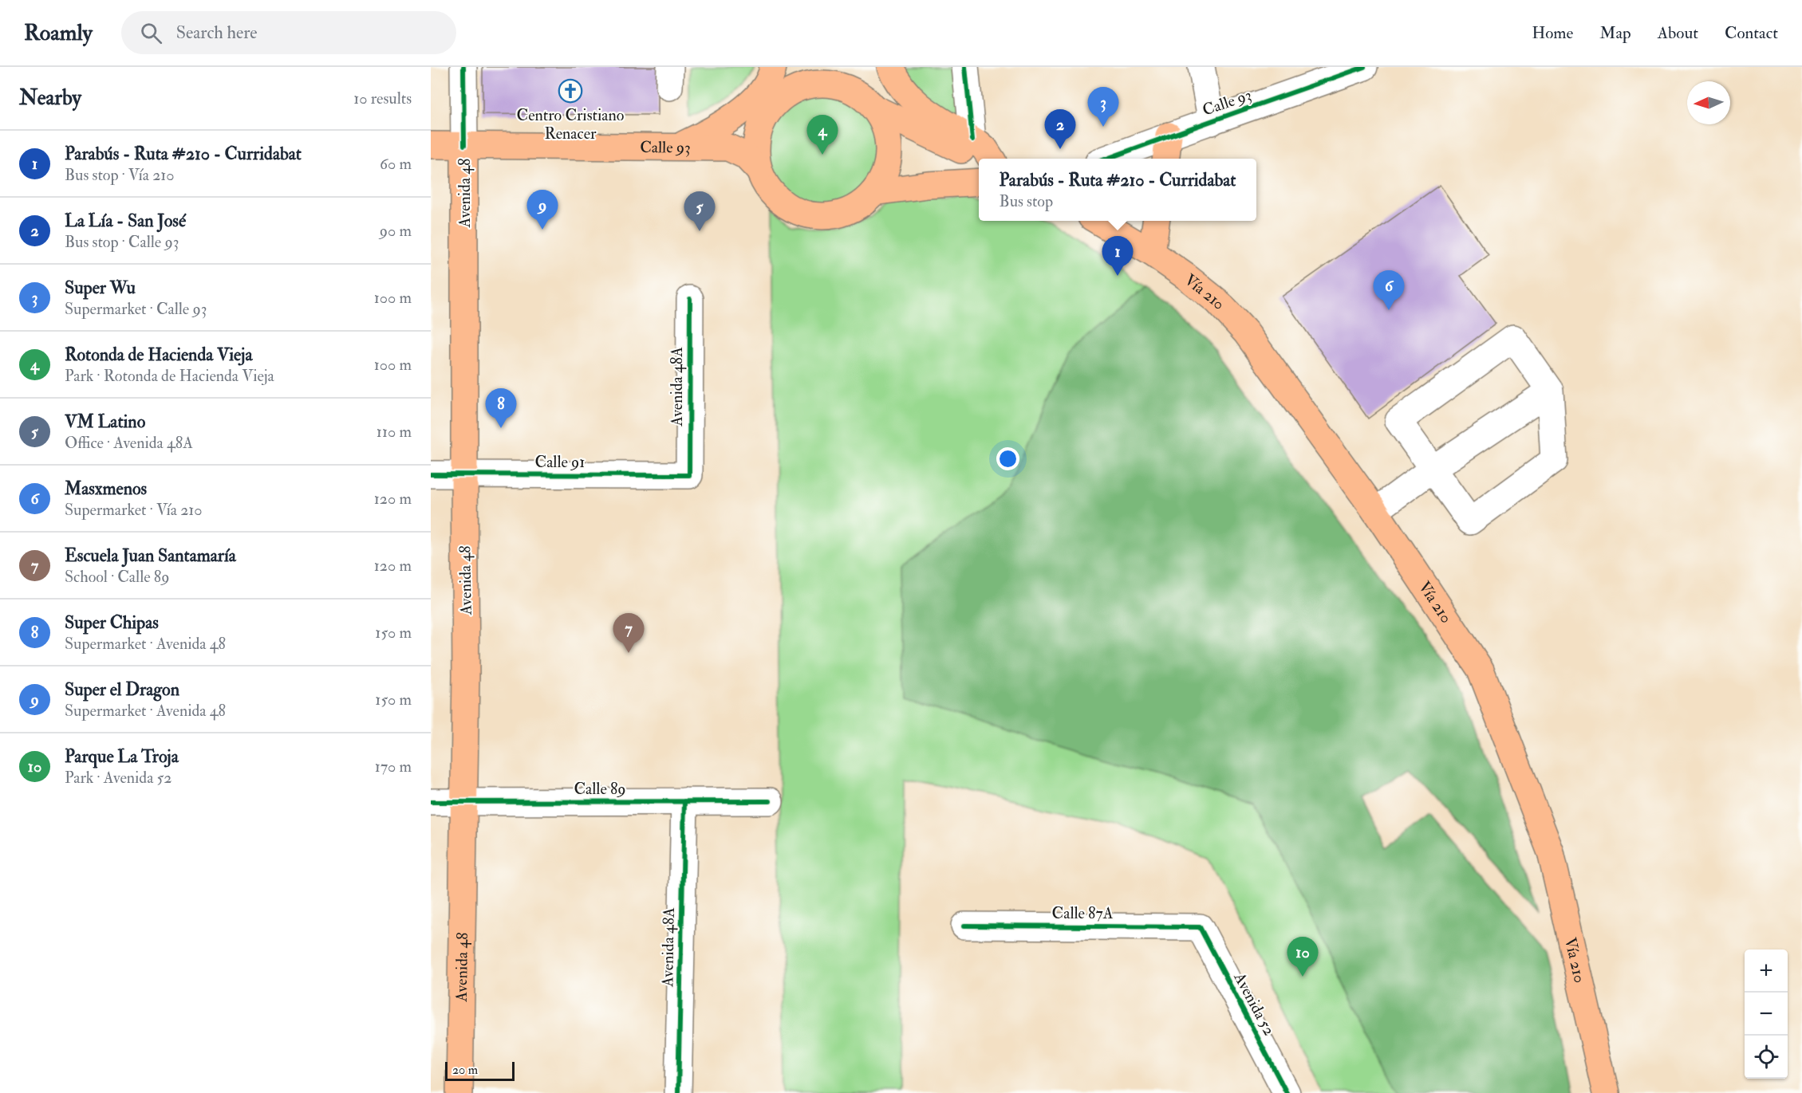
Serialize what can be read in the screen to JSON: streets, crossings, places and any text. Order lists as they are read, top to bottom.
{
  "streets": {
    "main road": ["Calle 93", "Avenida 48", "Vía 210"],
    "street": [
      "Avenida 48A",
      "Calle 91",
      "Calle 89",
      "Calle 87A",
      "Avenida 52"
    ]
  },
  "crossings": [
    ["Calle 93", "Avenida 48"],
    ["Avenida 48", "Calle 91"],
    ["Avenida 48", "Calle 89"],
    ["Avenida 48A", "Calle 91"],
    ["Avenida 48A", "Calle 89"],
    ["Calle 87A", "Avenida 52"]
  ],
  "places": {
    "church": ["Centro Cristiano Renacer"]
  },
  "scale_bar": "20 m",
  "north": "left",
  "page": {
    "header": "Roamly",
    "search": "Search here",
    "nav": [
      "Home",
      "Map",
      "About",
      "Contact"
    ],
    "heading": ["Nearby", "10 results"],
    "pins": [
      "3",
      "2",
      "4",
      "9",
      "5",
      "1",
      "6",
      "8",
      "7",
      "10"
    ],
    "list": [
      {
        "mark": "1",
        "name": "Parabús - Ruta #210 - Curridabat",
        "note": "Bus stop · Vía 210",
        "value": "60 m"
      },
      {
        "mark": "2",
        "name": "La Lía - San José",
        "note": "Bus stop · Calle 93",
        "value": "90 m"
      },
      {
        "mark": "3",
        "name": "Super Wu",
        "note": "Supermarket · Calle 93",
        "value": "100 m"
      },
      {
        "mark": "4",
        "name": "Rotonda de Hacienda Vieja",
        "note": "Park · Rotonda de Hacienda Vieja",
        "value": "100 m"
      },
      {
        "mark": "5",
        "name": "VM Latino",
        "note": "Office · Avenida 48A",
        "value": "110 m"
      },
      {
        "mark": "6",
        "name": "Masxmenos",
        "note": "Supermarket · Vía 210",
        "value": "120 m"
      },
      {
        "mark": "7",
        "name": "Escuela Juan Santamaría",
        "note": "School · Calle 89",
        "value": "120 m"
      },
      {
        "mark": "8",
        "name": "Super Chipas",
        "note": "Supermarket · Avenida 48",
        "value": "150 m"
      },
      {
        "mark": "9",
        "name": "Super el Dragon",
        "note": "Supermarket · Avenida 48",
        "value": "150 m"
      },
      {
        "mark": "10",
        "name": "Parque La Troja",
        "note": "Park · Avenida 52",
        "value": "170 m"
      }
    ],
    "popup": ["Parabús - Ruta #210 - Curridabat", "Bus stop"],
    "map_buttons": ["+", "−"],
    "scale": "20 m"
  }
}
